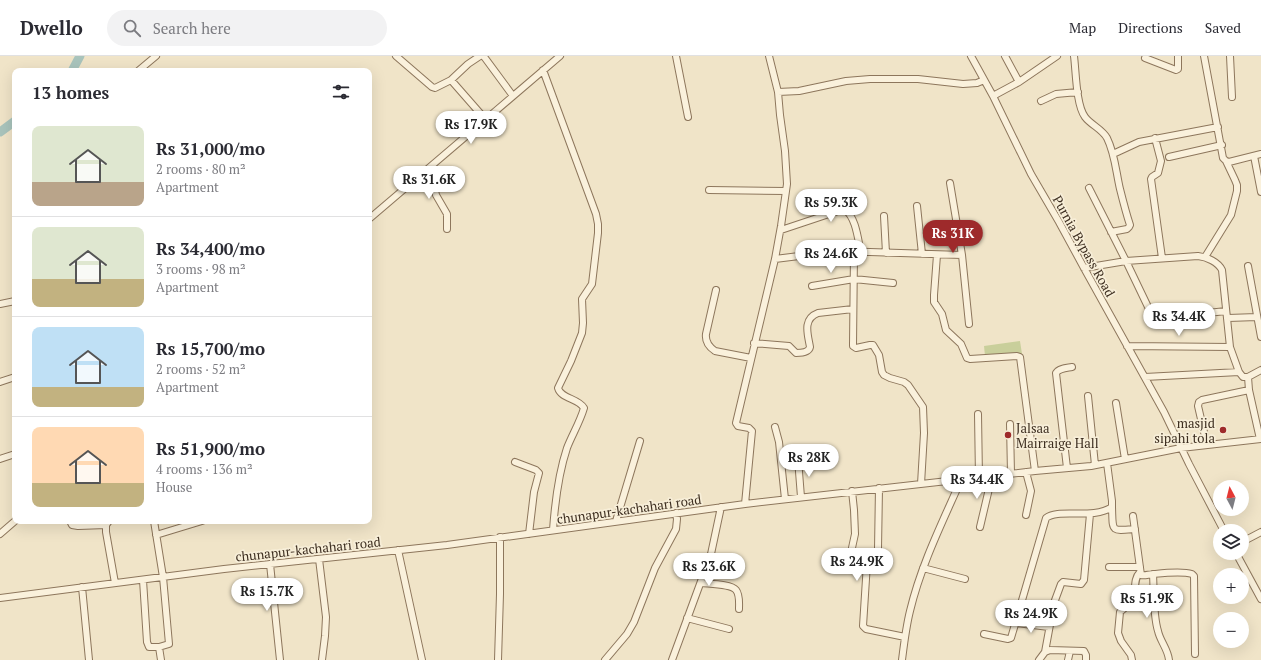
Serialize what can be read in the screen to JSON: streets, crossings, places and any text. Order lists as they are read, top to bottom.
{
  "streets": {
    "street": ["Purnia Bypass Road", "chunapur-kachahari road"]
  },
  "crossings": [
    ["Purnia Bypass Road", "chunapur-kachahari road"]
  ],
  "places": ["masjid sipahi tola", "Jalsaa Mairraige Hall"],
  "north": "top",
  "page": {
    "header": "Dwello",
    "search": "Search here",
    "nav": ["Map", "Directions", "Saved"],
    "heading": "13 homes",
    "price": [
      "Rs 17.9K",
      "Rs 31.6K",
      "Rs 59.3K",
      "Rs 31K",
      "Rs 24.6K",
      "Rs 34.4K",
      "Rs 28K",
      "Rs 34.4K",
      "Rs 24.9K",
      "Rs 23.6K",
      "Rs 15.7K",
      "Rs 51.9K",
      "Rs 24.9K"
    ],
    "list": [
      {
        "name": "Rs 31,000/mo",
        "note": "2 rooms · 80 m² · Apartment"
      },
      {
        "name": "Rs 34,400/mo",
        "note": "3 rooms · 98 m² · Apartment"
      },
      {
        "name": "Rs 15,700/mo",
        "note": "2 rooms · 52 m² · Apartment"
      },
      {
        "name": "Rs 51,900/mo",
        "note": "4 rooms · 136 m² · House"
      }
    ],
    "map_buttons": ["+", "−"]
  }
}
